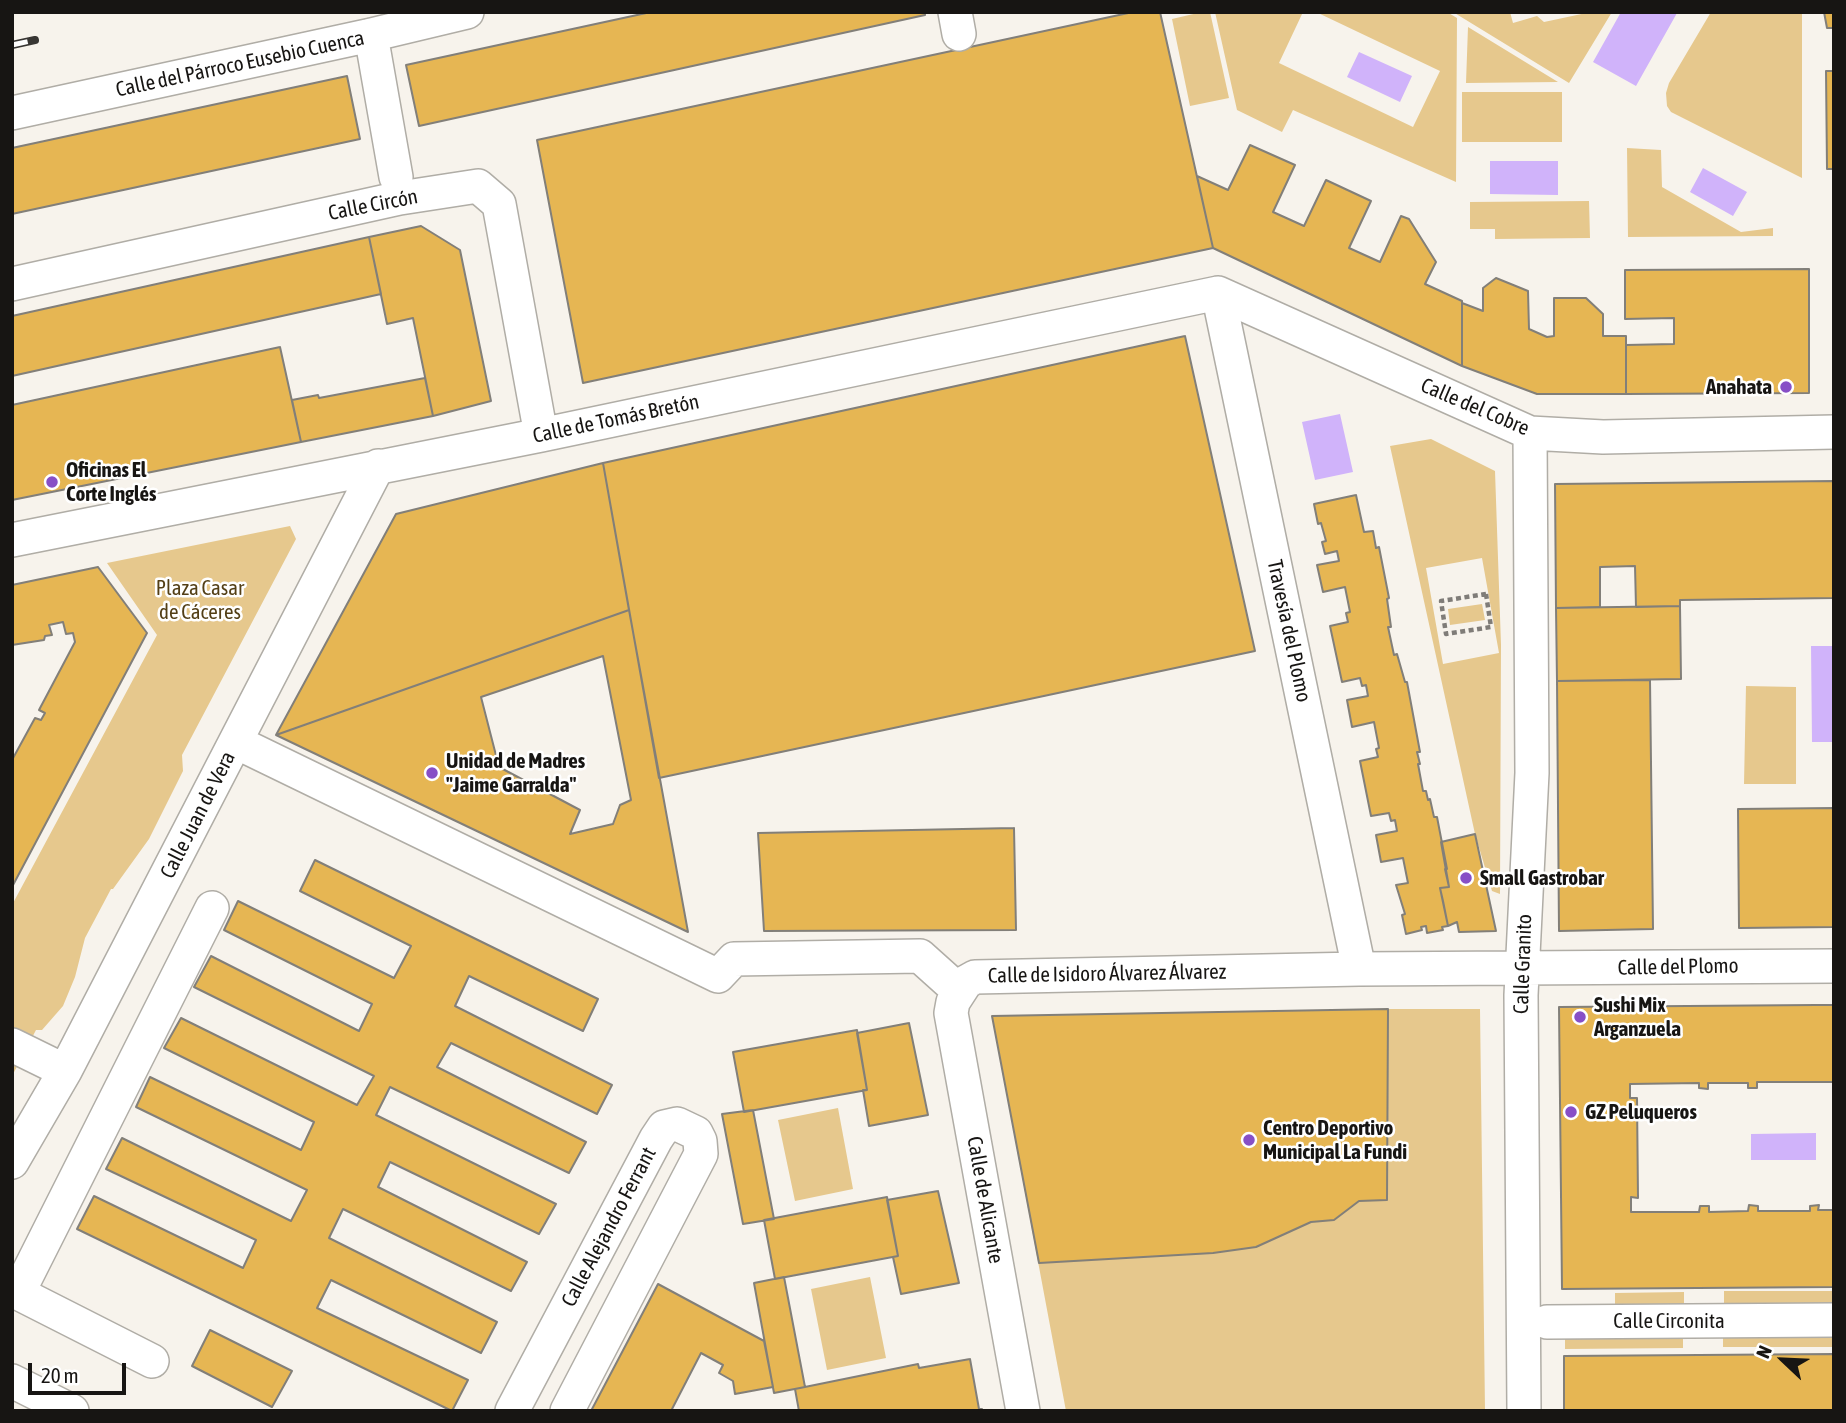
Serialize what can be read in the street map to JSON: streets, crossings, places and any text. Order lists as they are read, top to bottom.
{
  "streets": {
    "street": [
      "Calle del Párroco Eusebio Cuenca",
      "Calle Circón",
      "Calle del Cobre",
      "Calle de Tomás Bretón",
      "Travesía del Plomo",
      "Calle Juan de Vera",
      "Calle Granito",
      "Calle del Plomo",
      "Calle de Isidoro Álvarez Álvarez",
      "Calle de Alicante",
      "Calle Alejandro Ferrant",
      "Calle Circonita"
    ]
  },
  "crossings": [
    ["Calle del Párroco Eusebio Cuenca", "Calle Circón"],
    ["Calle Circón", "Calle de Tomás Bretón"],
    ["Calle del Cobre", "Calle de Tomás Bretón"],
    ["Calle del Cobre", "Travesía del Plomo"],
    ["Calle del Cobre", "Calle Granito"],
    ["Calle de Tomás Bretón", "Travesía del Plomo"],
    ["Calle de Tomás Bretón", "Calle Juan de Vera"],
    ["Travesía del Plomo", "Calle de Isidoro Álvarez Álvarez"],
    ["Calle Juan de Vera", "Calle de Isidoro Álvarez Álvarez"],
    ["Calle Granito", "Calle del Plomo"],
    ["Calle Granito", "Calle de Isidoro Álvarez Álvarez"],
    ["Calle del Plomo", "Calle de Isidoro Álvarez Álvarez"],
    ["Calle de Isidoro Álvarez Álvarez", "Calle de Alicante"]
  ],
  "parks": ["Plaza Casar de Cáceres"],
  "places": [
    "Anahata",
    "Oficinas El Corte Inglés",
    "Unidad de Madres \"Jaime Garralda\"",
    "Small Gastrobar",
    "Sushi Mix Arganzuela",
    "GZ Peluqueros",
    "Centro Deportivo Municipal La Fundi"
  ],
  "scale_bar": "20 m",
  "north": "top left"
}
